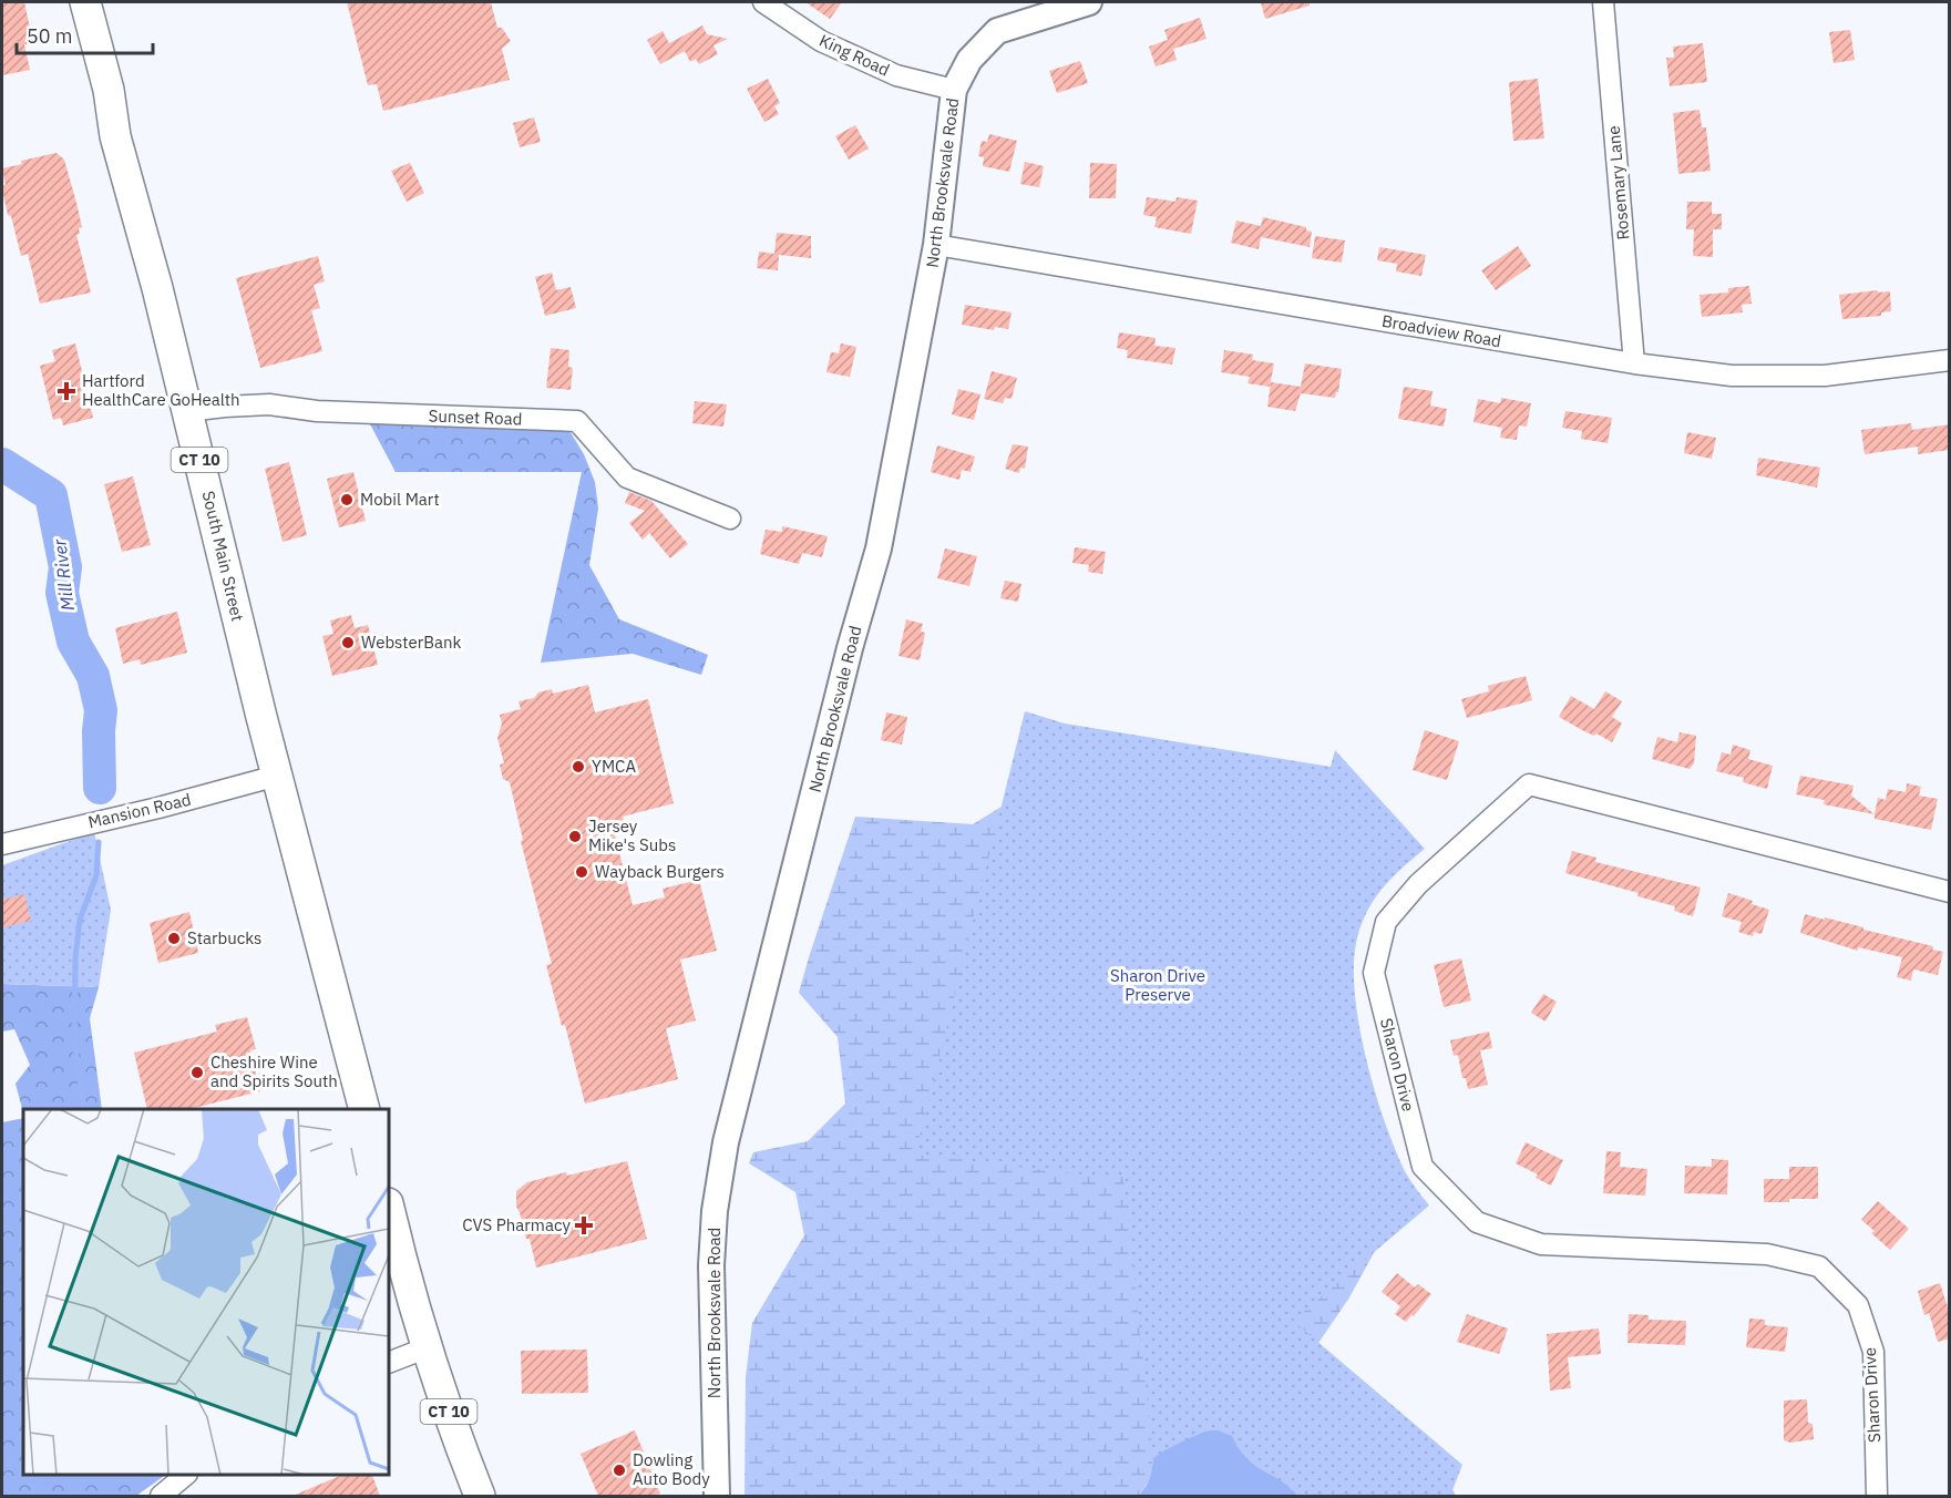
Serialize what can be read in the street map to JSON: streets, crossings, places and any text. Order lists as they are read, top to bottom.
{
  "streets": {
    "highway": ["CT 10", "South Main Street"],
    "main road": ["North Brooksvale Road"],
    "street": [
      "King Road",
      "Rosemary Lane",
      "Broadview Road",
      "Sunset Road",
      "Mansion Road",
      "Sharon Drive"
    ]
  },
  "crossings": [
    ["King Road", "North Brooksvale Road"],
    ["North Brooksvale Road", "Broadview Road"],
    ["Rosemary Lane", "Broadview Road"],
    ["Sunset Road", "South Main Street"],
    ["South Main Street", "Mansion Road"]
  ],
  "water": ["Mill River"],
  "parks": ["Sharon Drive Preserve"],
  "places": {
    "health": ["Hartford HealthCare GoHealth", "CVS Pharmacy"],
    "other": [
      "Mobil Mart",
      "WebsterBank",
      "YMCA",
      "Jersey Mike's Subs",
      "Wayback Burgers",
      "Starbucks",
      "Cheshire Wine and Spirits South",
      "Dowling Auto Body"
    ]
  },
  "scale_bar": "50 m"
}
